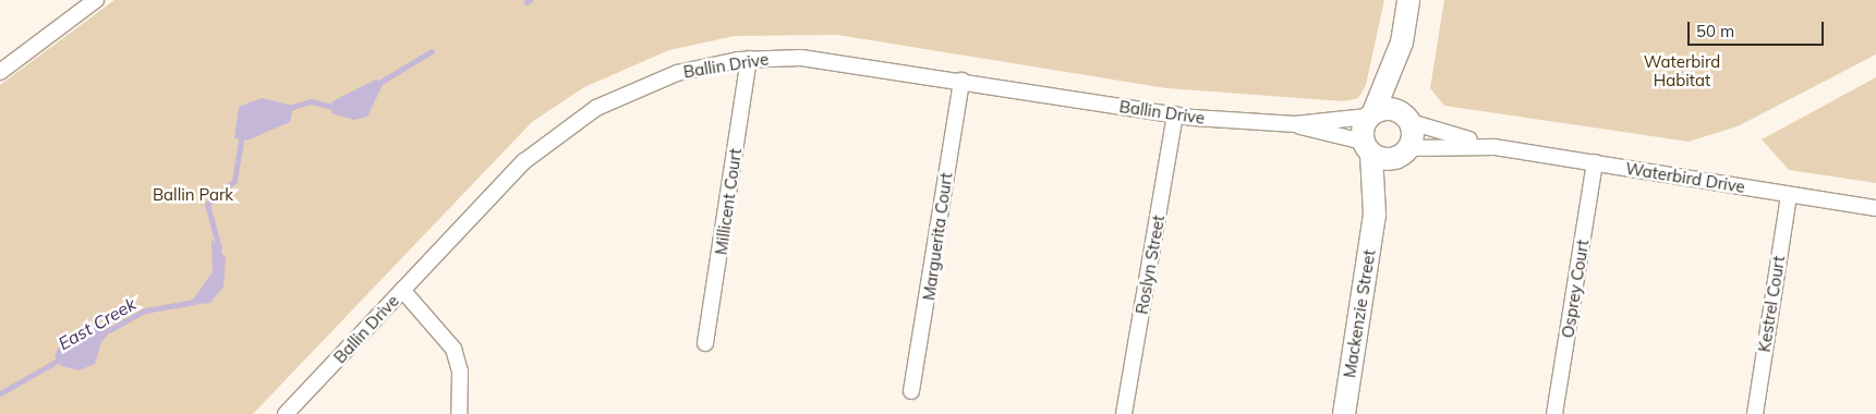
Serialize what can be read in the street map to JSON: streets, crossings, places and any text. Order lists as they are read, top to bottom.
{
  "streets": {
    "main road": ["Mackenzie Street"],
    "street": [
      "Ballin Drive",
      "Waterbird Drive",
      "Millicent Court",
      "Marguerita Court",
      "Roslyn Street",
      "Osprey Court",
      "Kestrel Court"
    ]
  },
  "crossings": [
    ["Ballin Drive", "Waterbird Drive"],
    ["Ballin Drive", "Millicent Court"],
    ["Ballin Drive", "Marguerita Court"],
    ["Ballin Drive", "Roslyn Street"],
    ["Ballin Drive", "Mackenzie Street"],
    ["Waterbird Drive", "Osprey Court"],
    ["Waterbird Drive", "Kestrel Court"],
    ["Waterbird Drive", "Mackenzie Street"]
  ],
  "water": ["East Creek"],
  "parks": ["Waterbird Habitat", "Ballin Park"],
  "scale_bar": "50 m"
}
